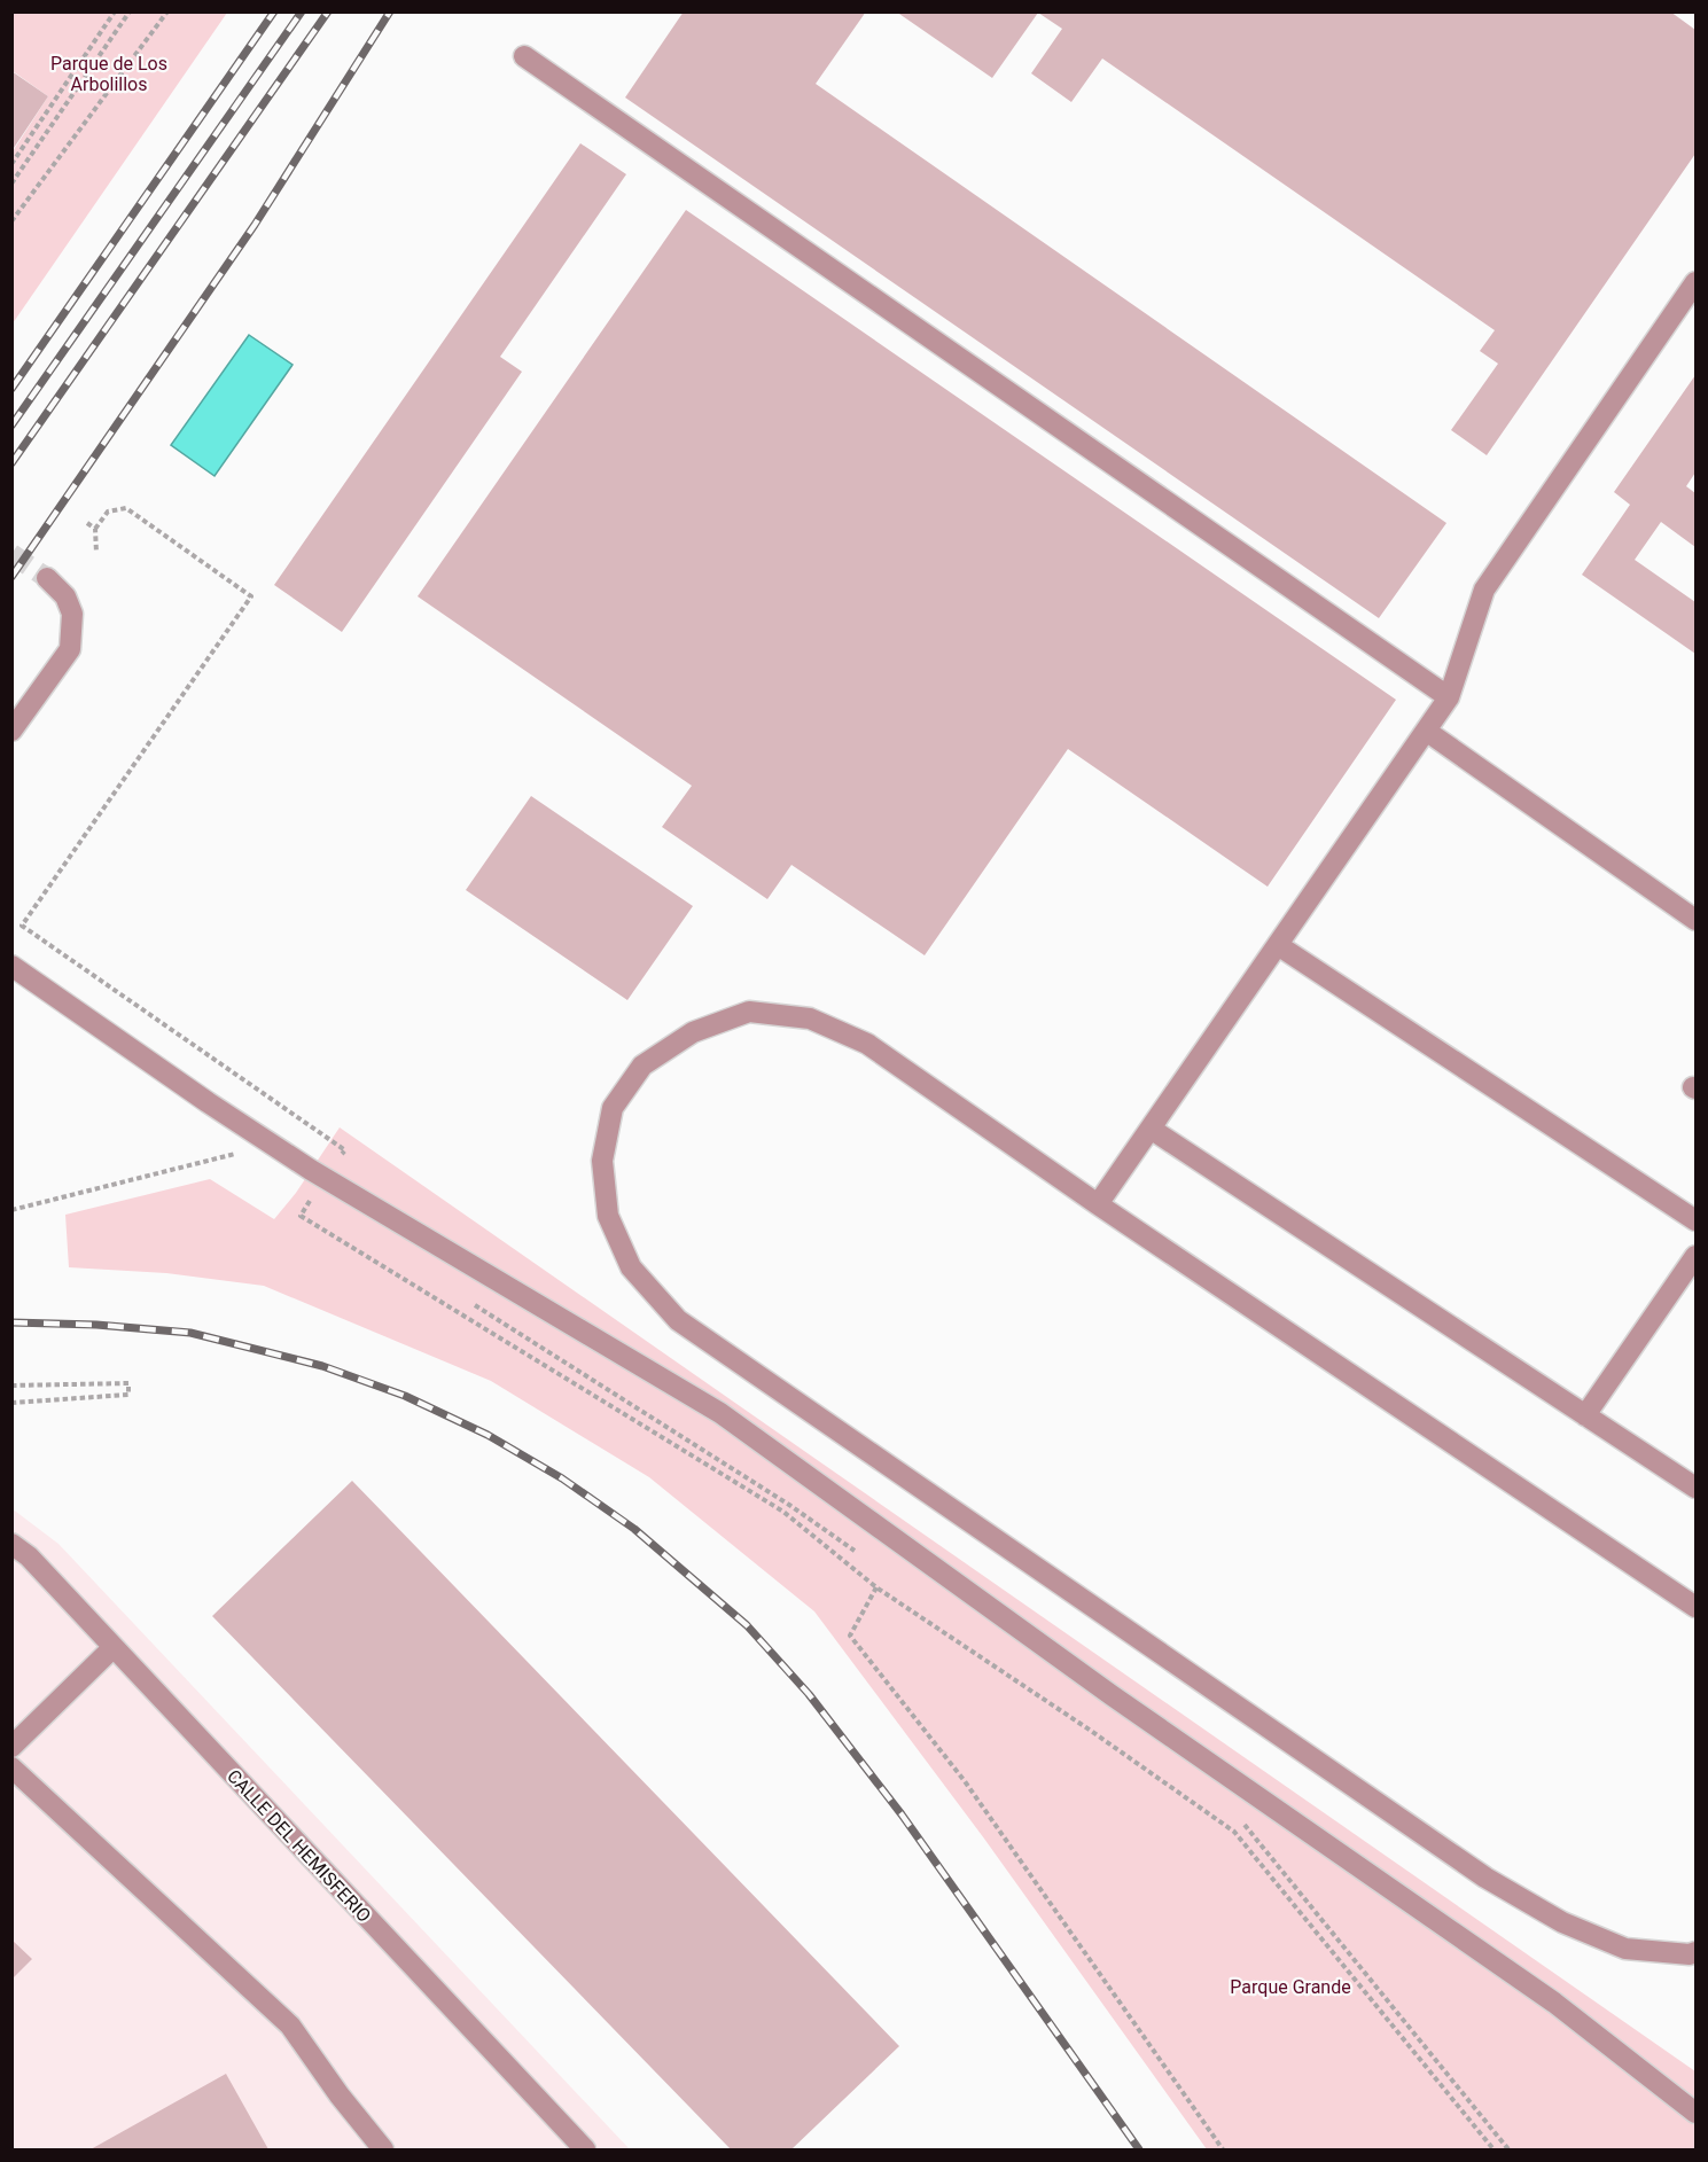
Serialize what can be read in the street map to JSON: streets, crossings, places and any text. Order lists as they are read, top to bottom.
{
  "streets": {
    "street": ["CALLE DEL HEMISFERIO"]
  },
  "parks": ["Parque de Los Arbolillos", "Parque Grande"]
}
